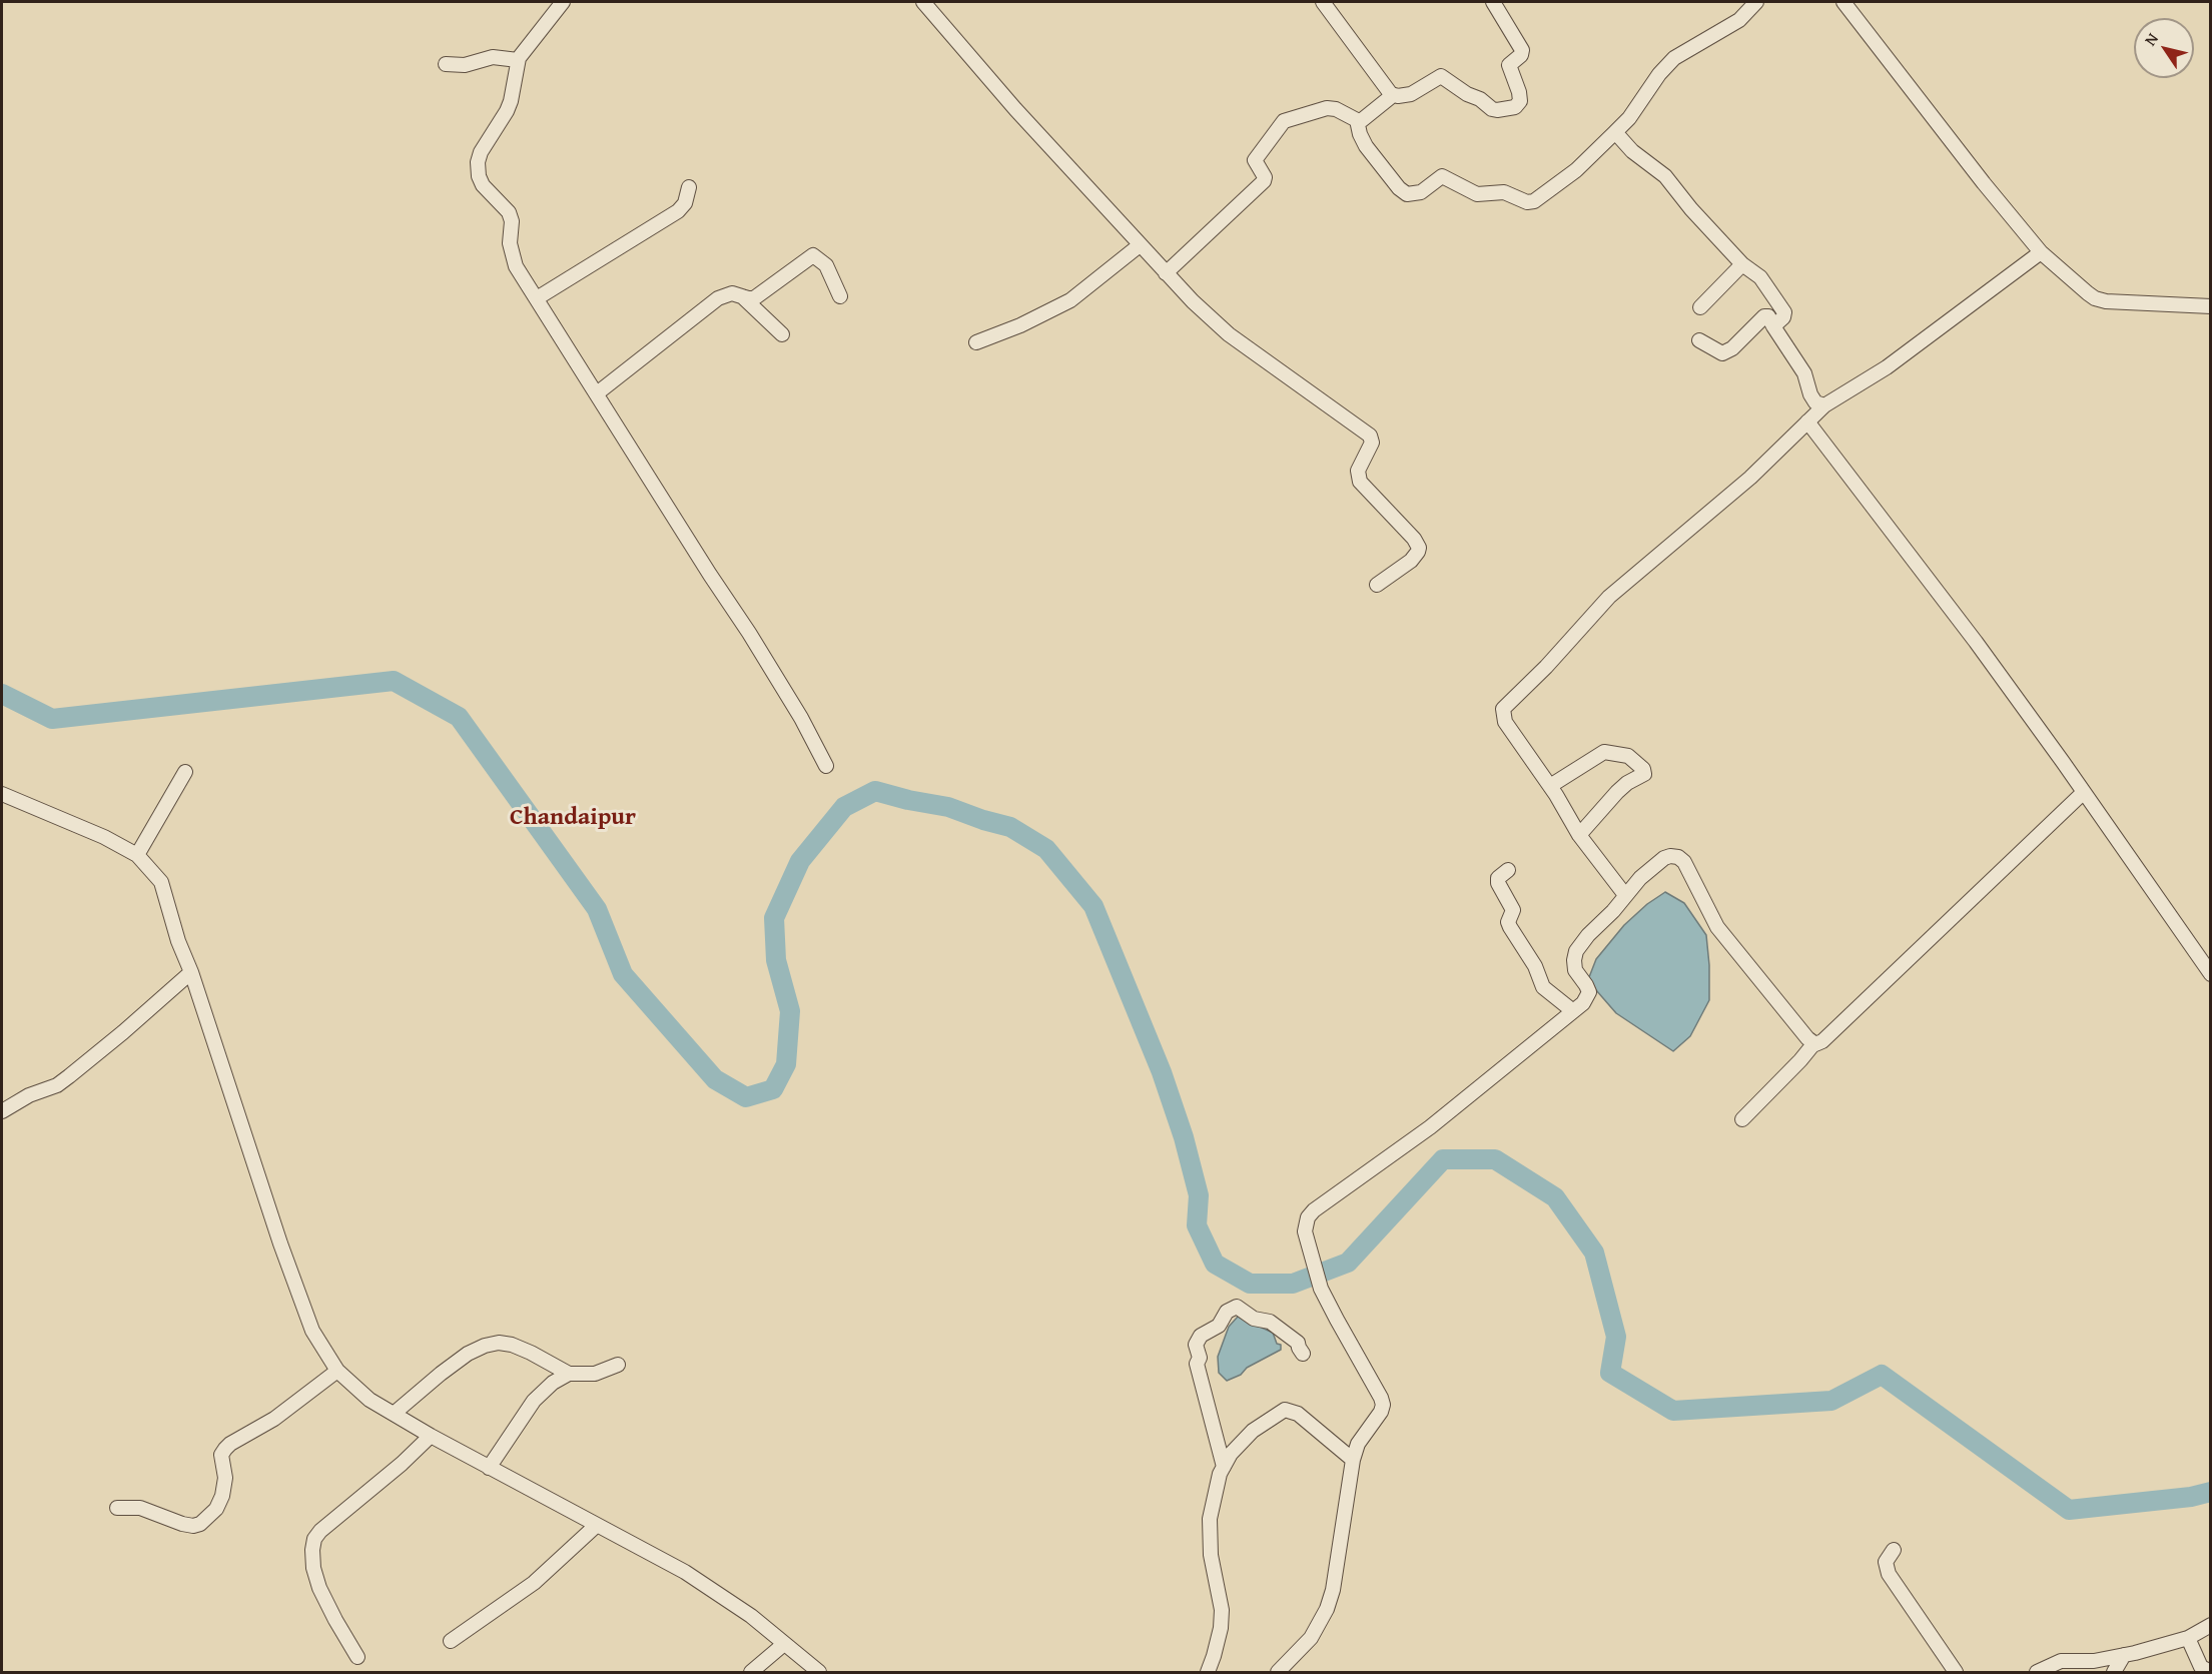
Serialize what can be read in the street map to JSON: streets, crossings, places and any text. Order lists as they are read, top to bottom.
{
  "districts": ["Chandaipur"],
  "north": "top left"
}
